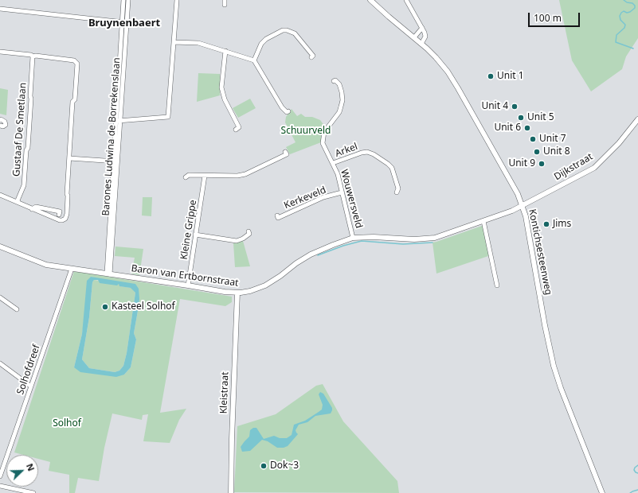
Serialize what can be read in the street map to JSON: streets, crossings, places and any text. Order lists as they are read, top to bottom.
{
  "streets": {
    "street": [
      "Gustaaf De Smetlaan",
      "Barones Ludwina de Borrekenslaan",
      "Arkel",
      "Dijkstraat",
      "Kerkeveld",
      "Wouwersveld",
      "Kleine Grippe",
      "Kontichsesteenweg",
      "Baron van Ertbornstraat",
      "Solhofdreef",
      "Kleistraat"
    ]
  },
  "crossings": [
    ["Barones Ludwina de Borrekenslaan", "Baron van Ertbornstraat"],
    ["Arkel", "Wouwersveld"],
    ["Dijkstraat", "Kontichsesteenweg"],
    ["Dijkstraat", "Baron van Ertbornstraat"],
    ["Kerkeveld", "Wouwersveld"],
    ["Wouwersveld", "Baron van Ertbornstraat"],
    ["Kleine Grippe", "Baron van Ertbornstraat"],
    ["Kontichsesteenweg", "Baron van Ertbornstraat"],
    ["Baron van Ertbornstraat", "Solhofdreef"],
    ["Baron van Ertbornstraat", "Kleistraat"]
  ],
  "districts": ["Bruynenbaert"],
  "parks": ["Schuurveld", "Solhof"],
  "places": [
    "Unit 1",
    "Unit 4",
    "Unit 5",
    "Unit 6",
    "Unit 7",
    "Unit 8",
    "Unit 9",
    "Jims",
    "Kasteel Solhof",
    "Dok~3"
  ],
  "scale_bar": "100 m",
  "north": "top right"
}
